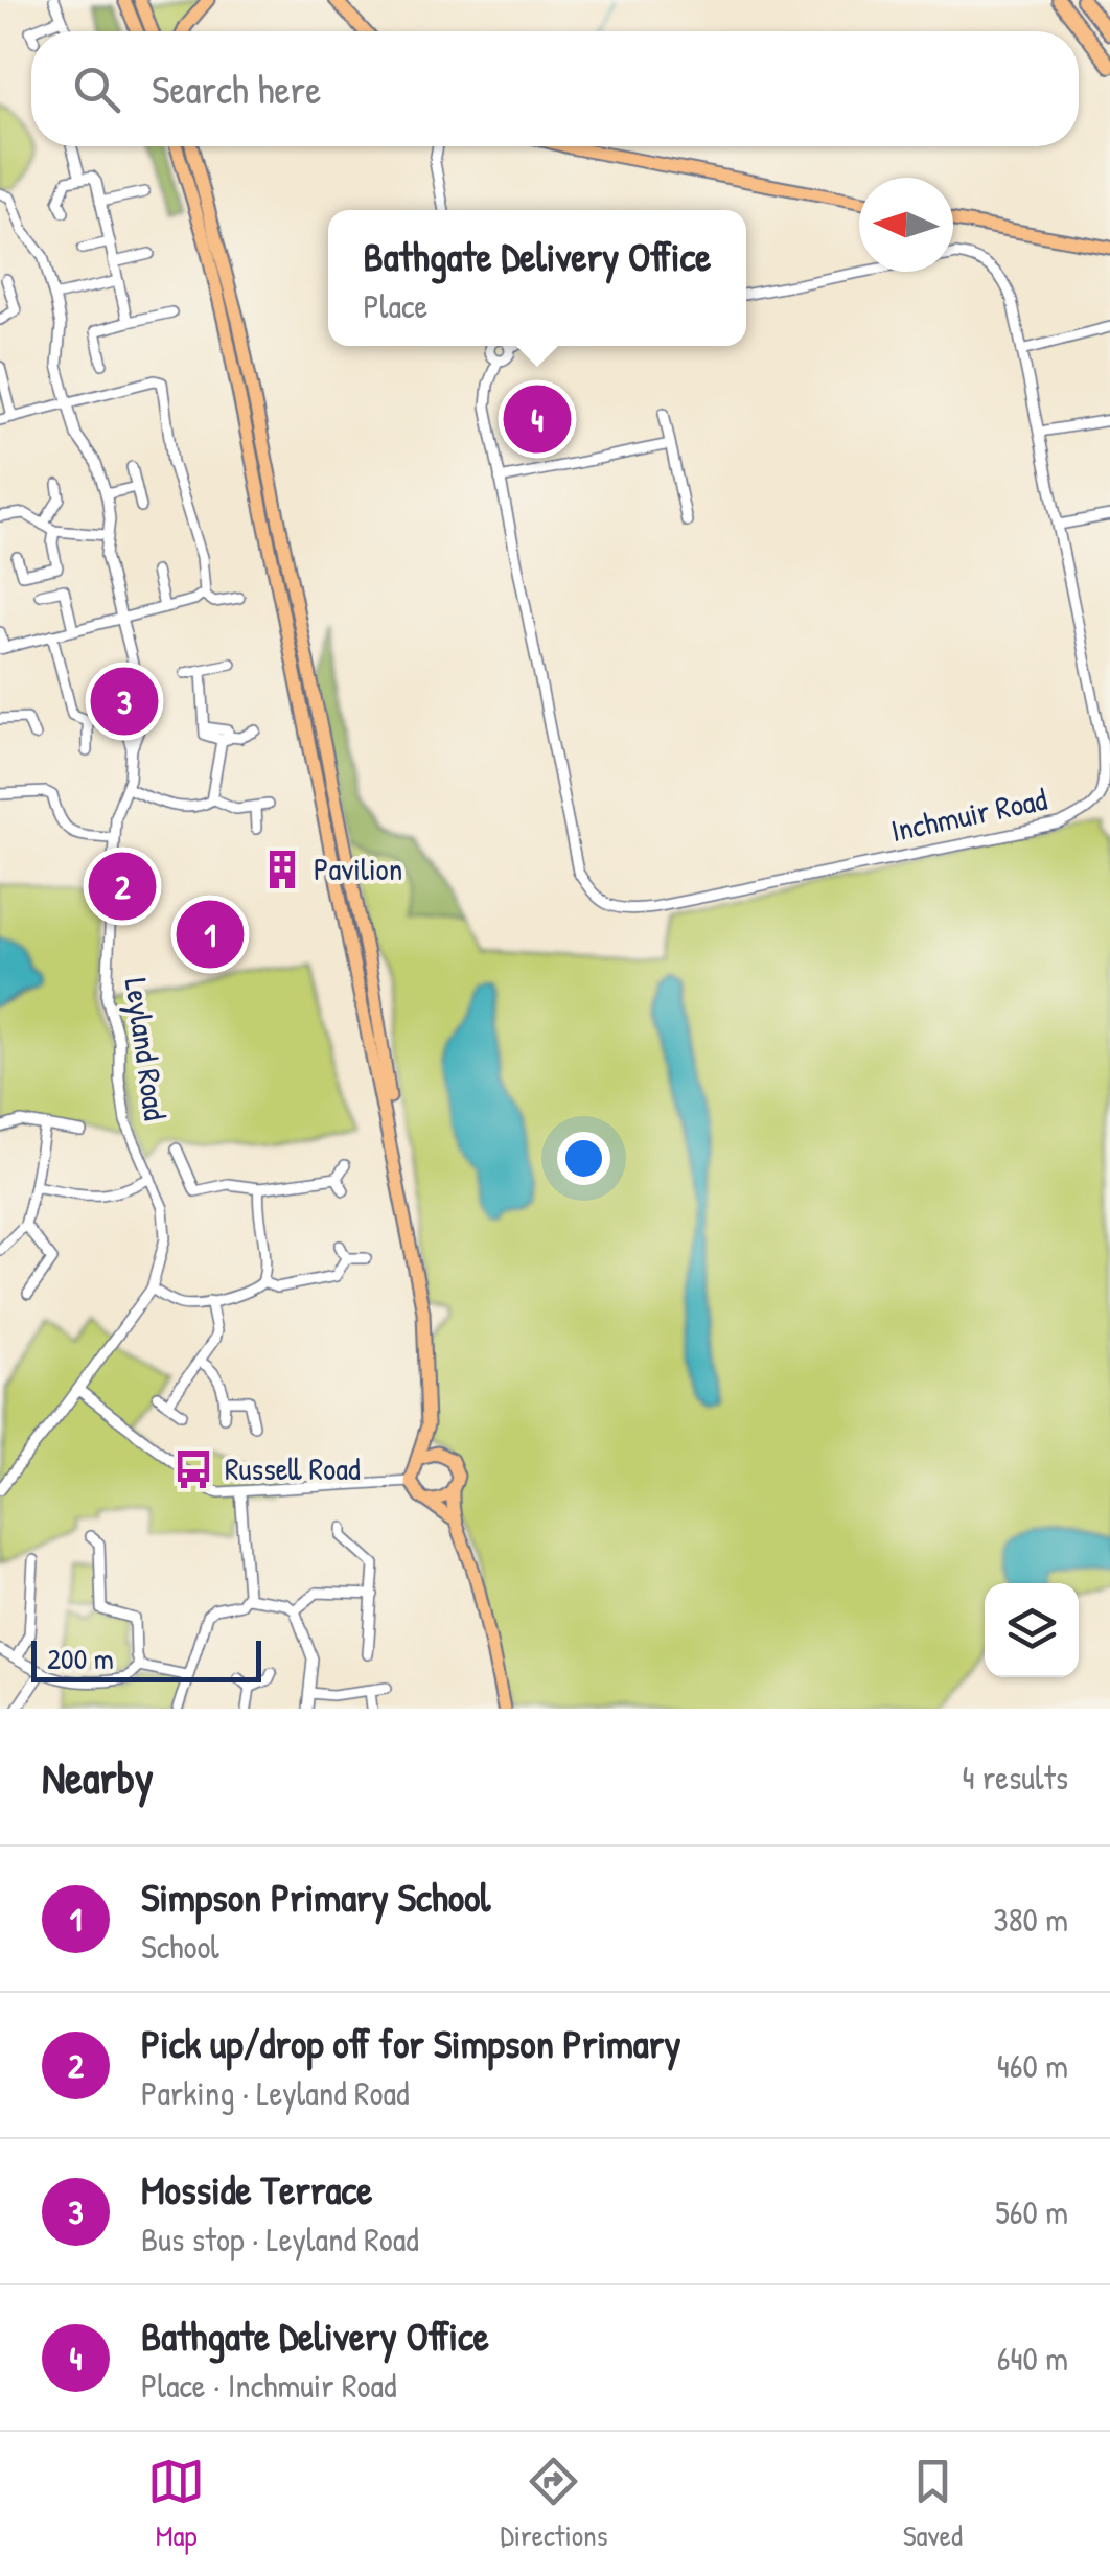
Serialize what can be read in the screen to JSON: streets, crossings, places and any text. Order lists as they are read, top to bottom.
{
  "streets": {
    "street": ["Inchmuir Road", "Leyland Road"]
  },
  "places": {
    "building": ["Pavilion"],
    "bus stop": ["Russell Road"]
  },
  "scale_bar": "200 m",
  "north": "left",
  "page": {
    "search": "Search here",
    "popup": ["Bathgate Delivery Office", "Place"],
    "pins": [
      "4",
      "3",
      "2",
      "1"
    ],
    "scale": "200 m",
    "heading": ["Nearby", "4 results"],
    "list": [
      {
        "mark": "1",
        "name": "Simpson Primary School",
        "note": "School",
        "value": "380 m"
      },
      {
        "mark": "2",
        "name": "Pick up/drop off for Simpson Primary",
        "note": "Parking · Leyland Road",
        "value": "460 m"
      },
      {
        "mark": "3",
        "name": "Mosside Terrace",
        "note": "Bus stop · Leyland Road",
        "value": "560 m"
      },
      {
        "mark": "4",
        "name": "Bathgate Delivery Office",
        "note": "Place · Inchmuir Road",
        "value": "640 m"
      }
    ],
    "nav": ["Map", "Directions", "Saved"]
  }
}
